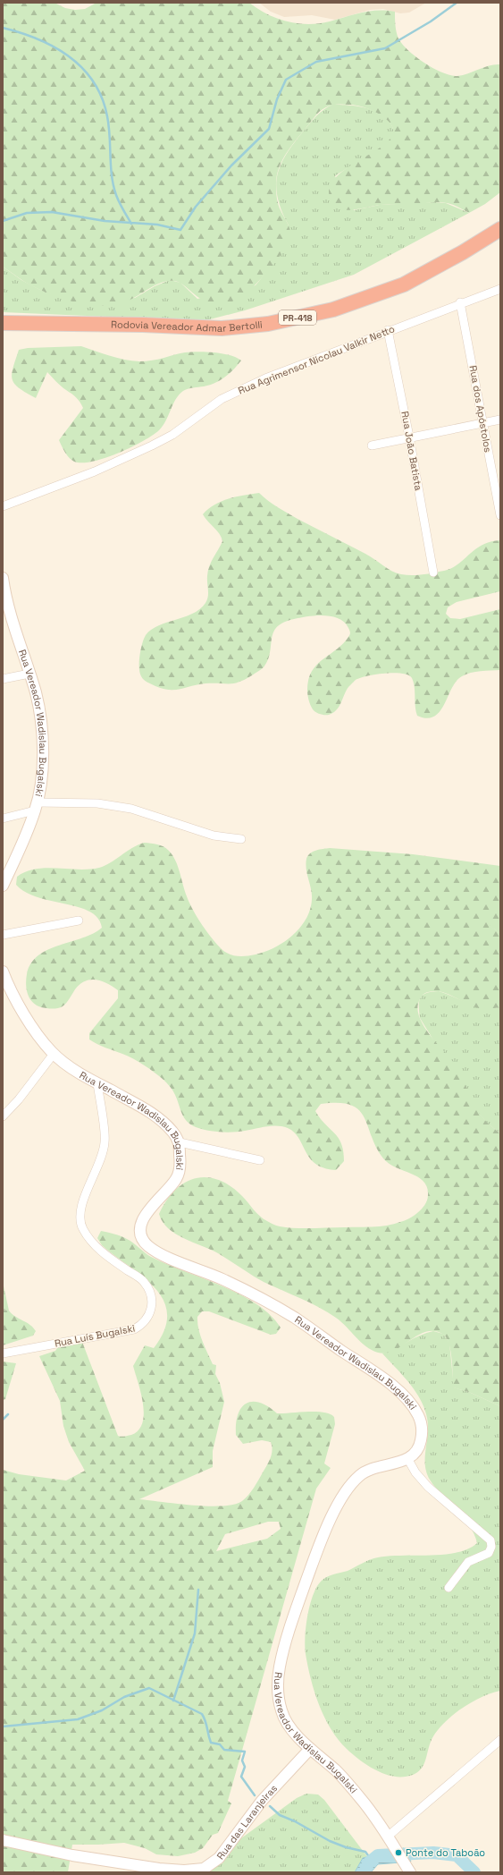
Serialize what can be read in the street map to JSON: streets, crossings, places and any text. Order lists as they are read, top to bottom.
{
  "streets": {
    "highway": ["PR-418", "Rodovia Vereador Admar Bertolli"],
    "main road": ["Rua Vereador Wadislau Bugalski", "Rua das Laranjeiras"],
    "street": [
      "Rua Agrimensor Nicolau Valkir Netto",
      "Rua dos Apóstolos",
      "Rua João Batista",
      "Rua Luís Bugalski"
    ]
  },
  "crossings": [
    ["Rua Agrimensor Nicolau Valkir Netto", "Rua dos Apóstolos"],
    ["Rua Agrimensor Nicolau Valkir Netto", "Rua João Batista"],
    ["Rua Vereador Wadislau Bugalski", "Rua Luís Bugalski"],
    ["Rua Vereador Wadislau Bugalski", "Rua das Laranjeiras"]
  ],
  "places": ["Ponte do Taboão"]
}
